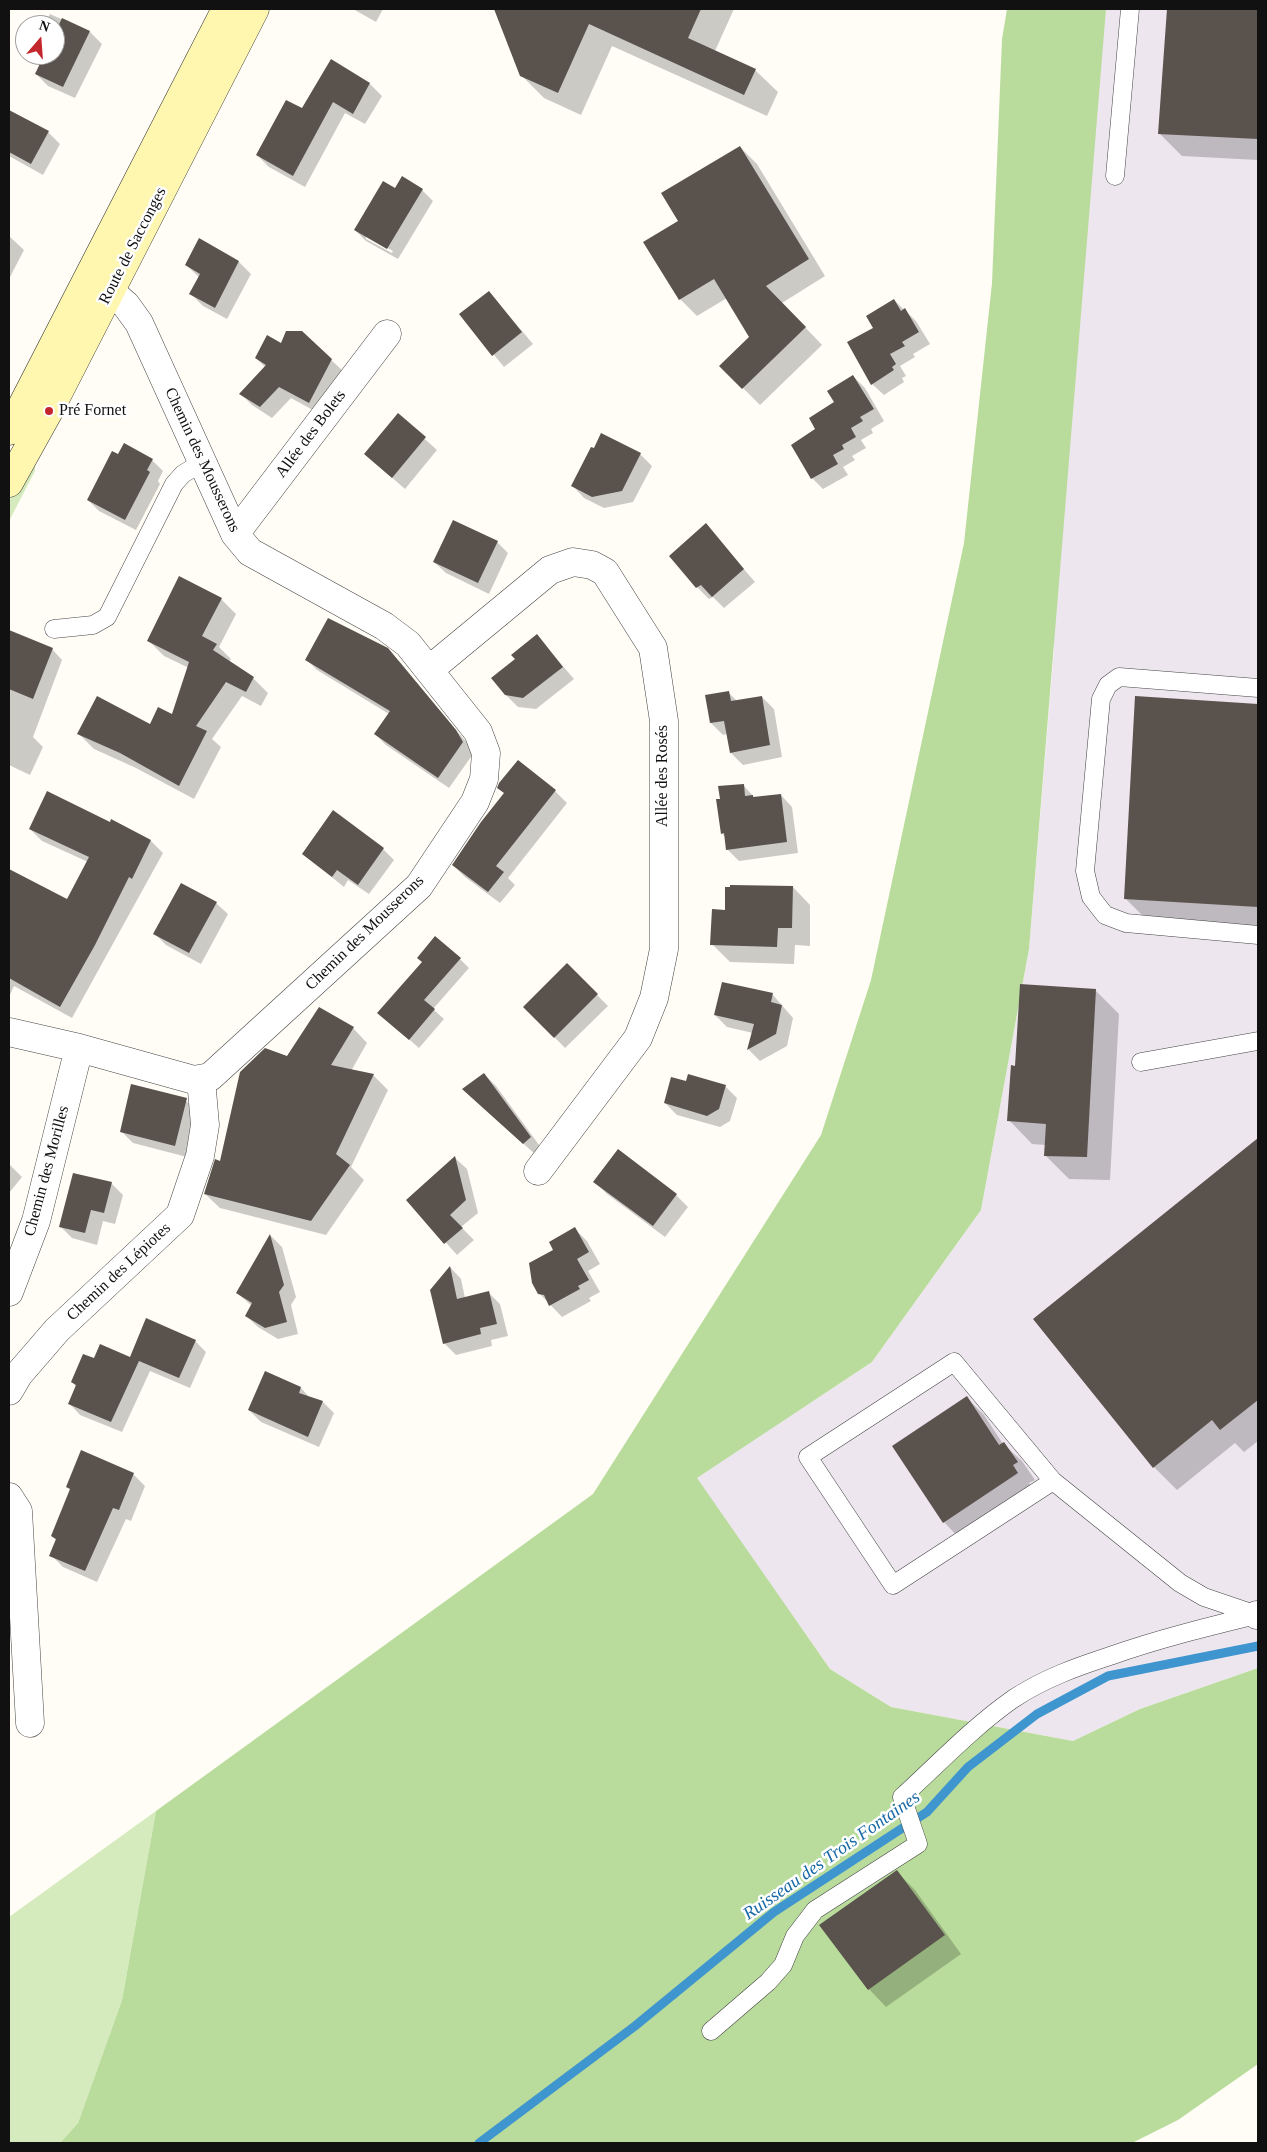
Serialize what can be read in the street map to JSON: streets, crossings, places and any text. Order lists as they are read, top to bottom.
{
  "streets": {
    "street": [
      "Route de Sacconges",
      "Allée des Bolets",
      "Chemin des Mousserons",
      "Allée des Rosés",
      "Chemin des Morilles",
      "Chemin des Lépiotes"
    ]
  },
  "crossings": [
    ["Route de Sacconges", "Chemin des Mousserons"],
    ["Allée des Bolets", "Chemin des Mousserons"],
    ["Chemin des Mousserons", "Allée des Rosés"],
    ["Chemin des Mousserons", "Chemin des Lépiotes"]
  ],
  "water": ["Ruisseau des Trois Fontaines"],
  "places": ["Pré Fornet"],
  "north": "top"
}
